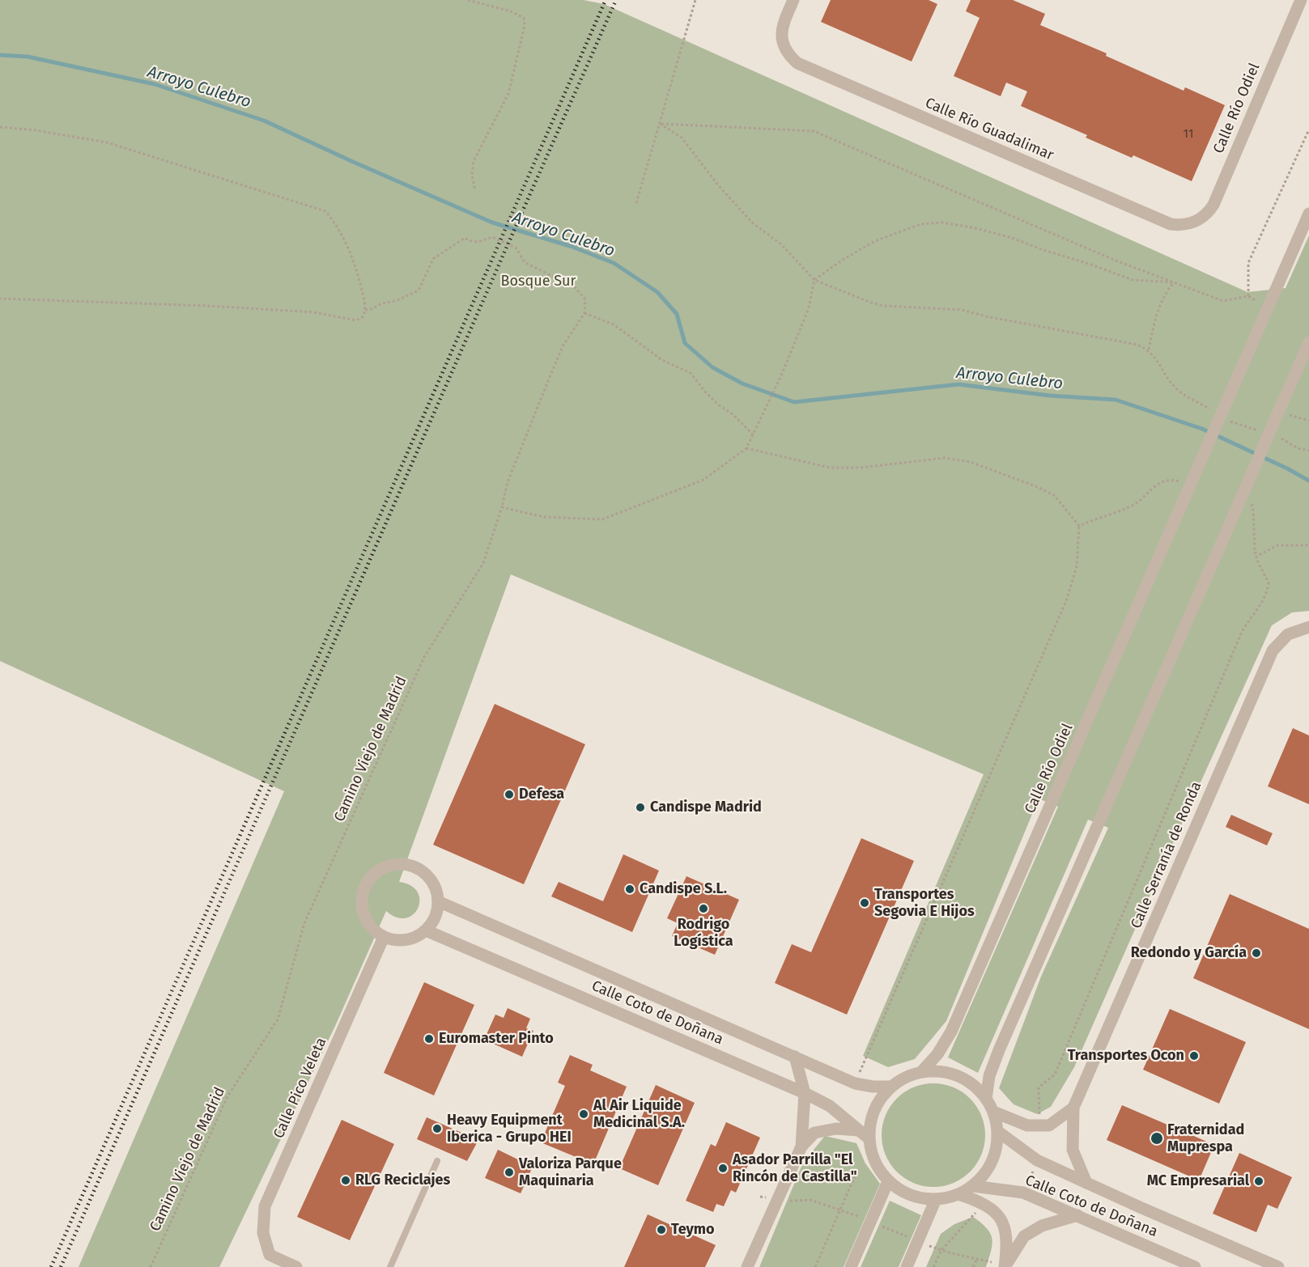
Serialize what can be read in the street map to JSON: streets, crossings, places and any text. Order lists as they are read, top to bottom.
{
  "streets": {
    "street": [
      "Calle Río Odiel",
      "Calle Río Guadalimar",
      "Calle Serranía de Ronda",
      "Calle Coto de Doñana",
      "Calle Pico Veleta"
    ],
    "path": ["Camino Viejo de Madrid"]
  },
  "crossings": [
    ["Calle Río Odiel", "Calle Río Guadalimar"],
    ["Calle Río Odiel", "Calle Coto de Doñana"],
    ["Calle Serranía de Ronda", "Calle Coto de Doñana"],
    ["Calle Coto de Doñana", "Calle Pico Veleta"]
  ],
  "water": ["Arroyo Culebro"],
  "parks": ["Bosque Sur"],
  "places": [
    "Defesa",
    "Candispe Madrid",
    "Candispe S.L.",
    "Transportes Segovia E Hijos",
    "Rodrigo Logística",
    "Redondo y García",
    "Euromaster Pinto",
    "Transportes Ocon",
    "Al Air Liquide Medicinal S.A.",
    "Heavy Equipment Iberica - Grupo HEI",
    "Fraternidad Muprespa",
    "Asador Parrilla \"El Rincón de Castilla\"",
    "Valoriza Parque Maquinaria",
    "RLG Reciclajes",
    "MC Empresarial",
    "Teymo"
  ],
  "house_numbers": ["11"]
}
